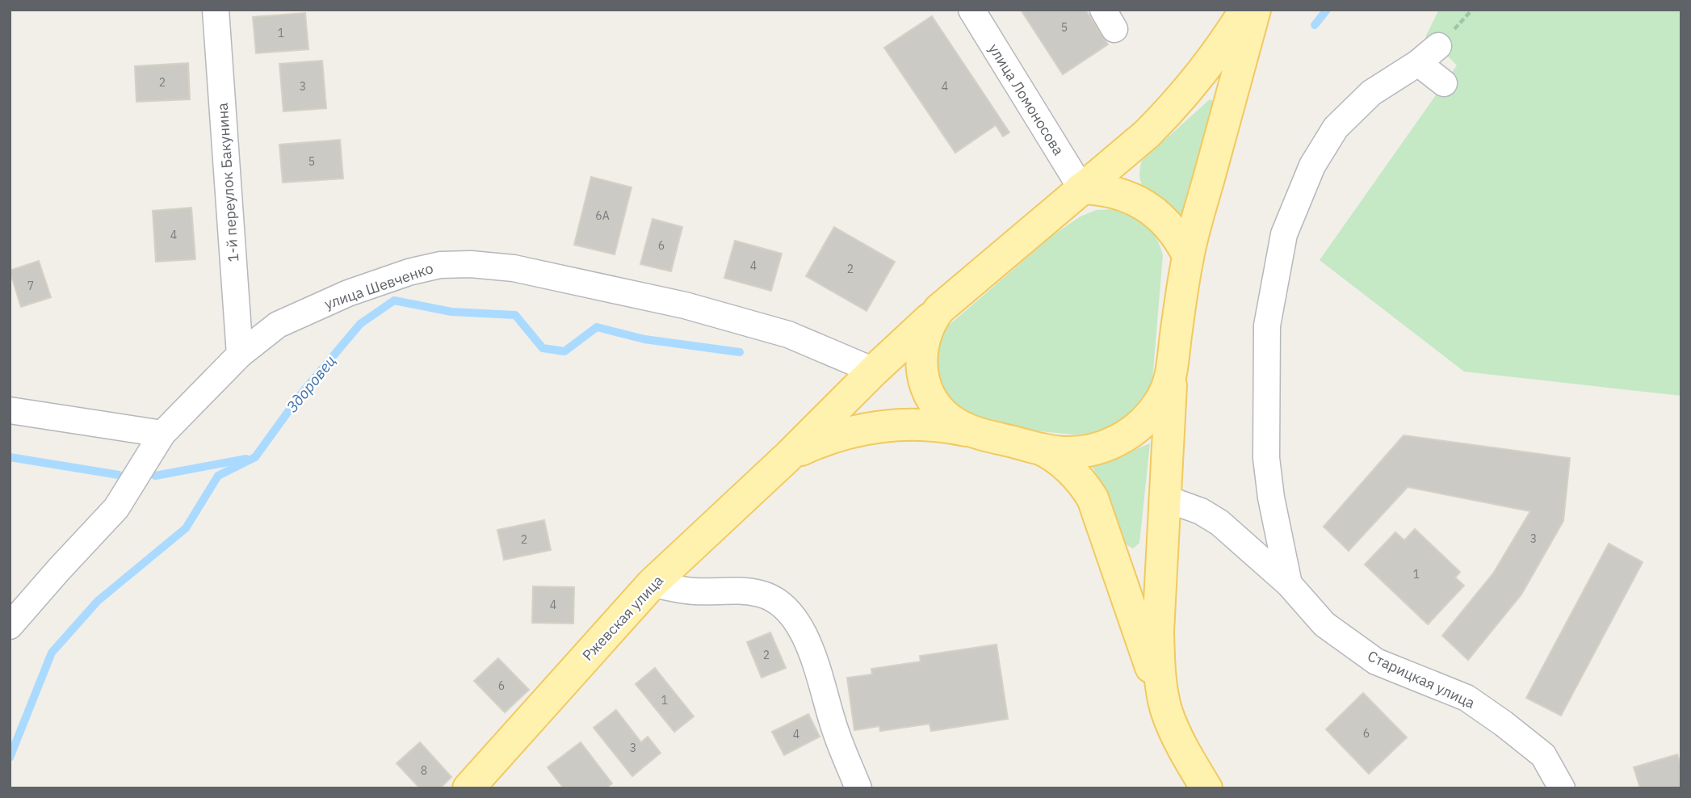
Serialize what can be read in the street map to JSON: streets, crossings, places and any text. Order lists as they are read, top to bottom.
{
  "streets": {
    "main road": ["Ржевская улица"],
    "street": [
      "улица Ломоносова",
      "1-й переулок Бакунина",
      "улица Шевченко",
      "Старицкая улица"
    ]
  },
  "crossings": [
    ["улица Ломоносова", "Ржевская улица"],
    ["1-й переулок Бакунина", "улица Шевченко"],
    ["улица Шевченко", "Ржевская улица"]
  ],
  "water": ["Здоровец"],
  "house_numbers": [
    "5",
    "1",
    "2",
    "3",
    "4",
    "5",
    "6А",
    "4",
    "6",
    "4",
    "2",
    "7",
    "3",
    "2",
    "1",
    "4",
    "2",
    "6",
    "1",
    "6",
    "4",
    "3",
    "8"
  ]
}
